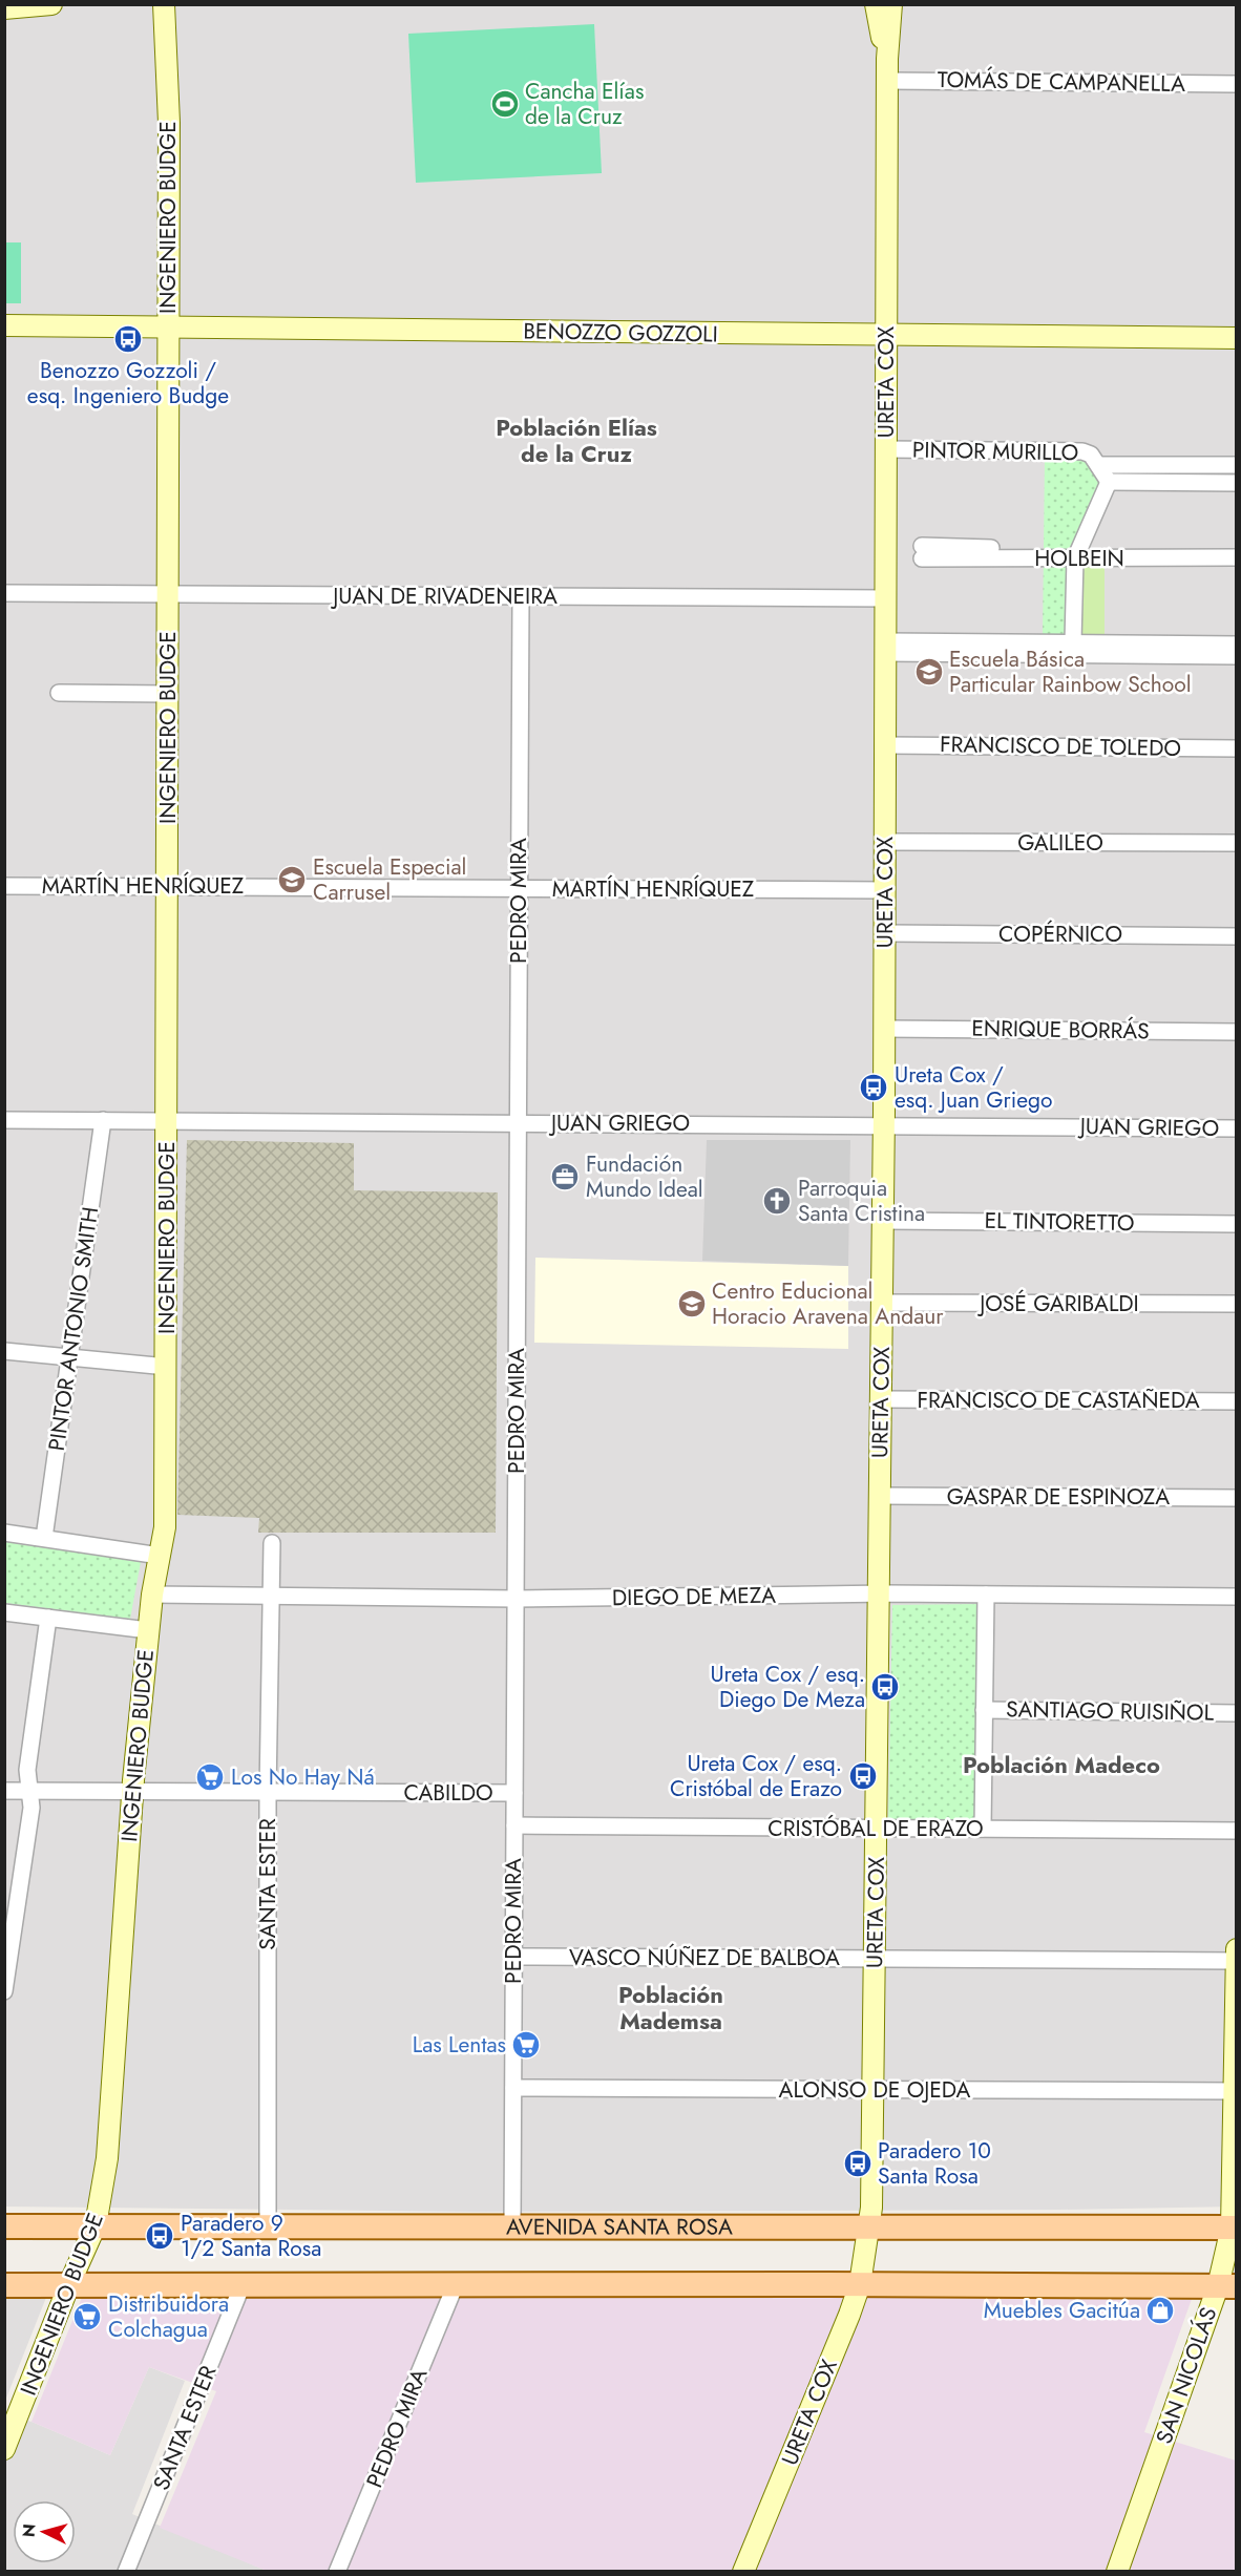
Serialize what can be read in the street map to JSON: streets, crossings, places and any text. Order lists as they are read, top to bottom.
{
  "streets": {
    "main road": ["AVENIDA SANTA ROSA"],
    "street": [
      "TOMÁS DE CAMPANELLA",
      "INGENIERO BUDGE",
      "BENOZZO GOZZOLI",
      "URETA COX",
      "PINTOR MURILLO",
      "HOLBEIN",
      "JUAN DE RIVADENEIRA",
      "FRANCISCO DE TOLEDO",
      "GALILEO",
      "MARTÍN HENRÍQUEZ",
      "PEDRO MIRA",
      "COPÉRNICO",
      "ENRIQUE BORRÁS",
      "JUAN GRIEGO",
      "EL TINTORETTO",
      "JOSÉ GARIBALDI",
      "PINTOR ANTONIO SMITH",
      "FRANCISCO DE CASTAÑEDA",
      "GASPAR DE ESPINOZA",
      "DIEGO DE MEZA",
      "SANTIAGO RUISIÑOL",
      "CABILDO",
      "CRISTÓBAL DE ERAZO",
      "SANTA ESTER",
      "VASCO NÚÑEZ DE BALBOA",
      "ALONSO DE OJEDA",
      "SAN NICOLÁS"
    ]
  },
  "crossings": [
    ["TOMÁS DE CAMPANELLA", "URETA COX"],
    ["INGENIERO BUDGE", "BENOZZO GOZZOLI"],
    ["INGENIERO BUDGE", "JUAN DE RIVADENEIRA"],
    ["INGENIERO BUDGE", "MARTÍN HENRÍQUEZ"],
    ["INGENIERO BUDGE", "JUAN GRIEGO"],
    ["INGENIERO BUDGE", "DIEGO DE MEZA"],
    ["INGENIERO BUDGE", "CABILDO"],
    ["INGENIERO BUDGE", "AVENIDA SANTA ROSA"],
    ["BENOZZO GOZZOLI", "URETA COX"],
    ["URETA COX", "PINTOR MURILLO"],
    ["URETA COX", "JUAN DE RIVADENEIRA"],
    ["URETA COX", "FRANCISCO DE TOLEDO"],
    ["URETA COX", "GALILEO"],
    ["URETA COX", "MARTÍN HENRÍQUEZ"],
    ["URETA COX", "COPÉRNICO"],
    ["URETA COX", "ENRIQUE BORRÁS"],
    ["URETA COX", "JUAN GRIEGO"],
    ["URETA COX", "EL TINTORETTO"],
    ["URETA COX", "JOSÉ GARIBALDI"],
    ["URETA COX", "FRANCISCO DE CASTAÑEDA"],
    ["URETA COX", "GASPAR DE ESPINOZA"],
    ["URETA COX", "DIEGO DE MEZA"],
    ["URETA COX", "CRISTÓBAL DE ERAZO"],
    ["URETA COX", "VASCO NÚÑEZ DE BALBOA"],
    ["URETA COX", "ALONSO DE OJEDA"],
    ["URETA COX", "AVENIDA SANTA ROSA"],
    ["JUAN DE RIVADENEIRA", "PEDRO MIRA"],
    ["MARTÍN HENRÍQUEZ", "PEDRO MIRA"],
    ["PEDRO MIRA", "JUAN GRIEGO"],
    ["PEDRO MIRA", "DIEGO DE MEZA"],
    ["PEDRO MIRA", "CABILDO"],
    ["PEDRO MIRA", "CRISTÓBAL DE ERAZO"],
    ["PEDRO MIRA", "VASCO NÚÑEZ DE BALBOA"],
    ["PEDRO MIRA", "ALONSO DE OJEDA"],
    ["PEDRO MIRA", "AVENIDA SANTA ROSA"],
    ["JUAN GRIEGO", "PINTOR ANTONIO SMITH"],
    ["DIEGO DE MEZA", "SANTA ESTER"],
    ["CABILDO", "SANTA ESTER"],
    ["SANTA ESTER", "AVENIDA SANTA ROSA"],
    ["VASCO NÚÑEZ DE BALBOA", "SAN NICOLÁS"],
    ["ALONSO DE OJEDA", "SAN NICOLÁS"],
    ["AVENIDA SANTA ROSA", "SAN NICOLÁS"]
  ],
  "districts": ["Población Elías de la Cruz", "Población Madeco", "Población Mademsa"],
  "places": {
    "sports": ["Cancha Elías de la Cruz"],
    "bus stop": [
      "Benozzo Gozzoli / esq. Ingeniero Budge",
      "Ureta Cox / esq. Juan Griego",
      "Ureta Cox / esq. Diego De Meza",
      "Ureta Cox / esq. Cristóbal de Erazo",
      "Paradero 10 Santa Rosa",
      "Paradero 9 1/2 Santa Rosa"
    ],
    "school or university": ["Escuela Básica Particular Rainbow School", "Escuela Especial Carrusel", "Centro Educional Horacio Aravena Andaur"],
    "office": ["Fundación Mundo Ideal"],
    "church": ["Parroquia Santa Cristina"],
    "supermarket": ["Los No Hay Ná", "Las Lentas", "Distribuidora Colchagua"],
    "shop": ["Muebles Gacitúa"]
  },
  "north": "left"
}
